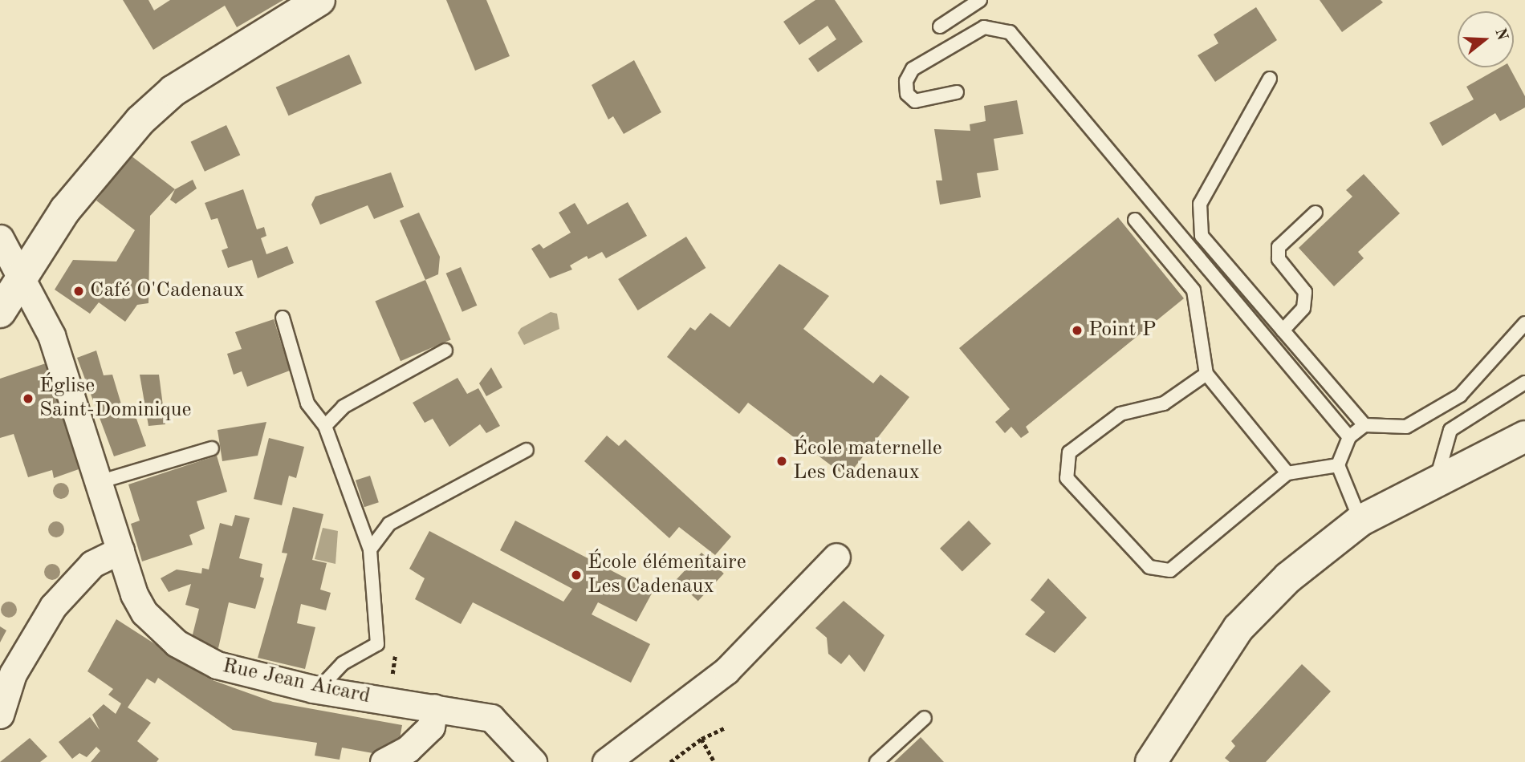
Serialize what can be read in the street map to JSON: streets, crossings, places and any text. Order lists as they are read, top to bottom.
{
  "streets": {
    "street": ["Rue Jean Aicard"]
  },
  "places": [
    "Café O'Cadenaux",
    "Point P",
    "Église Saint-Dominique",
    "École maternelle Les Cadenaux",
    "École élémentaire Les Cadenaux"
  ],
  "north": "right"
}
